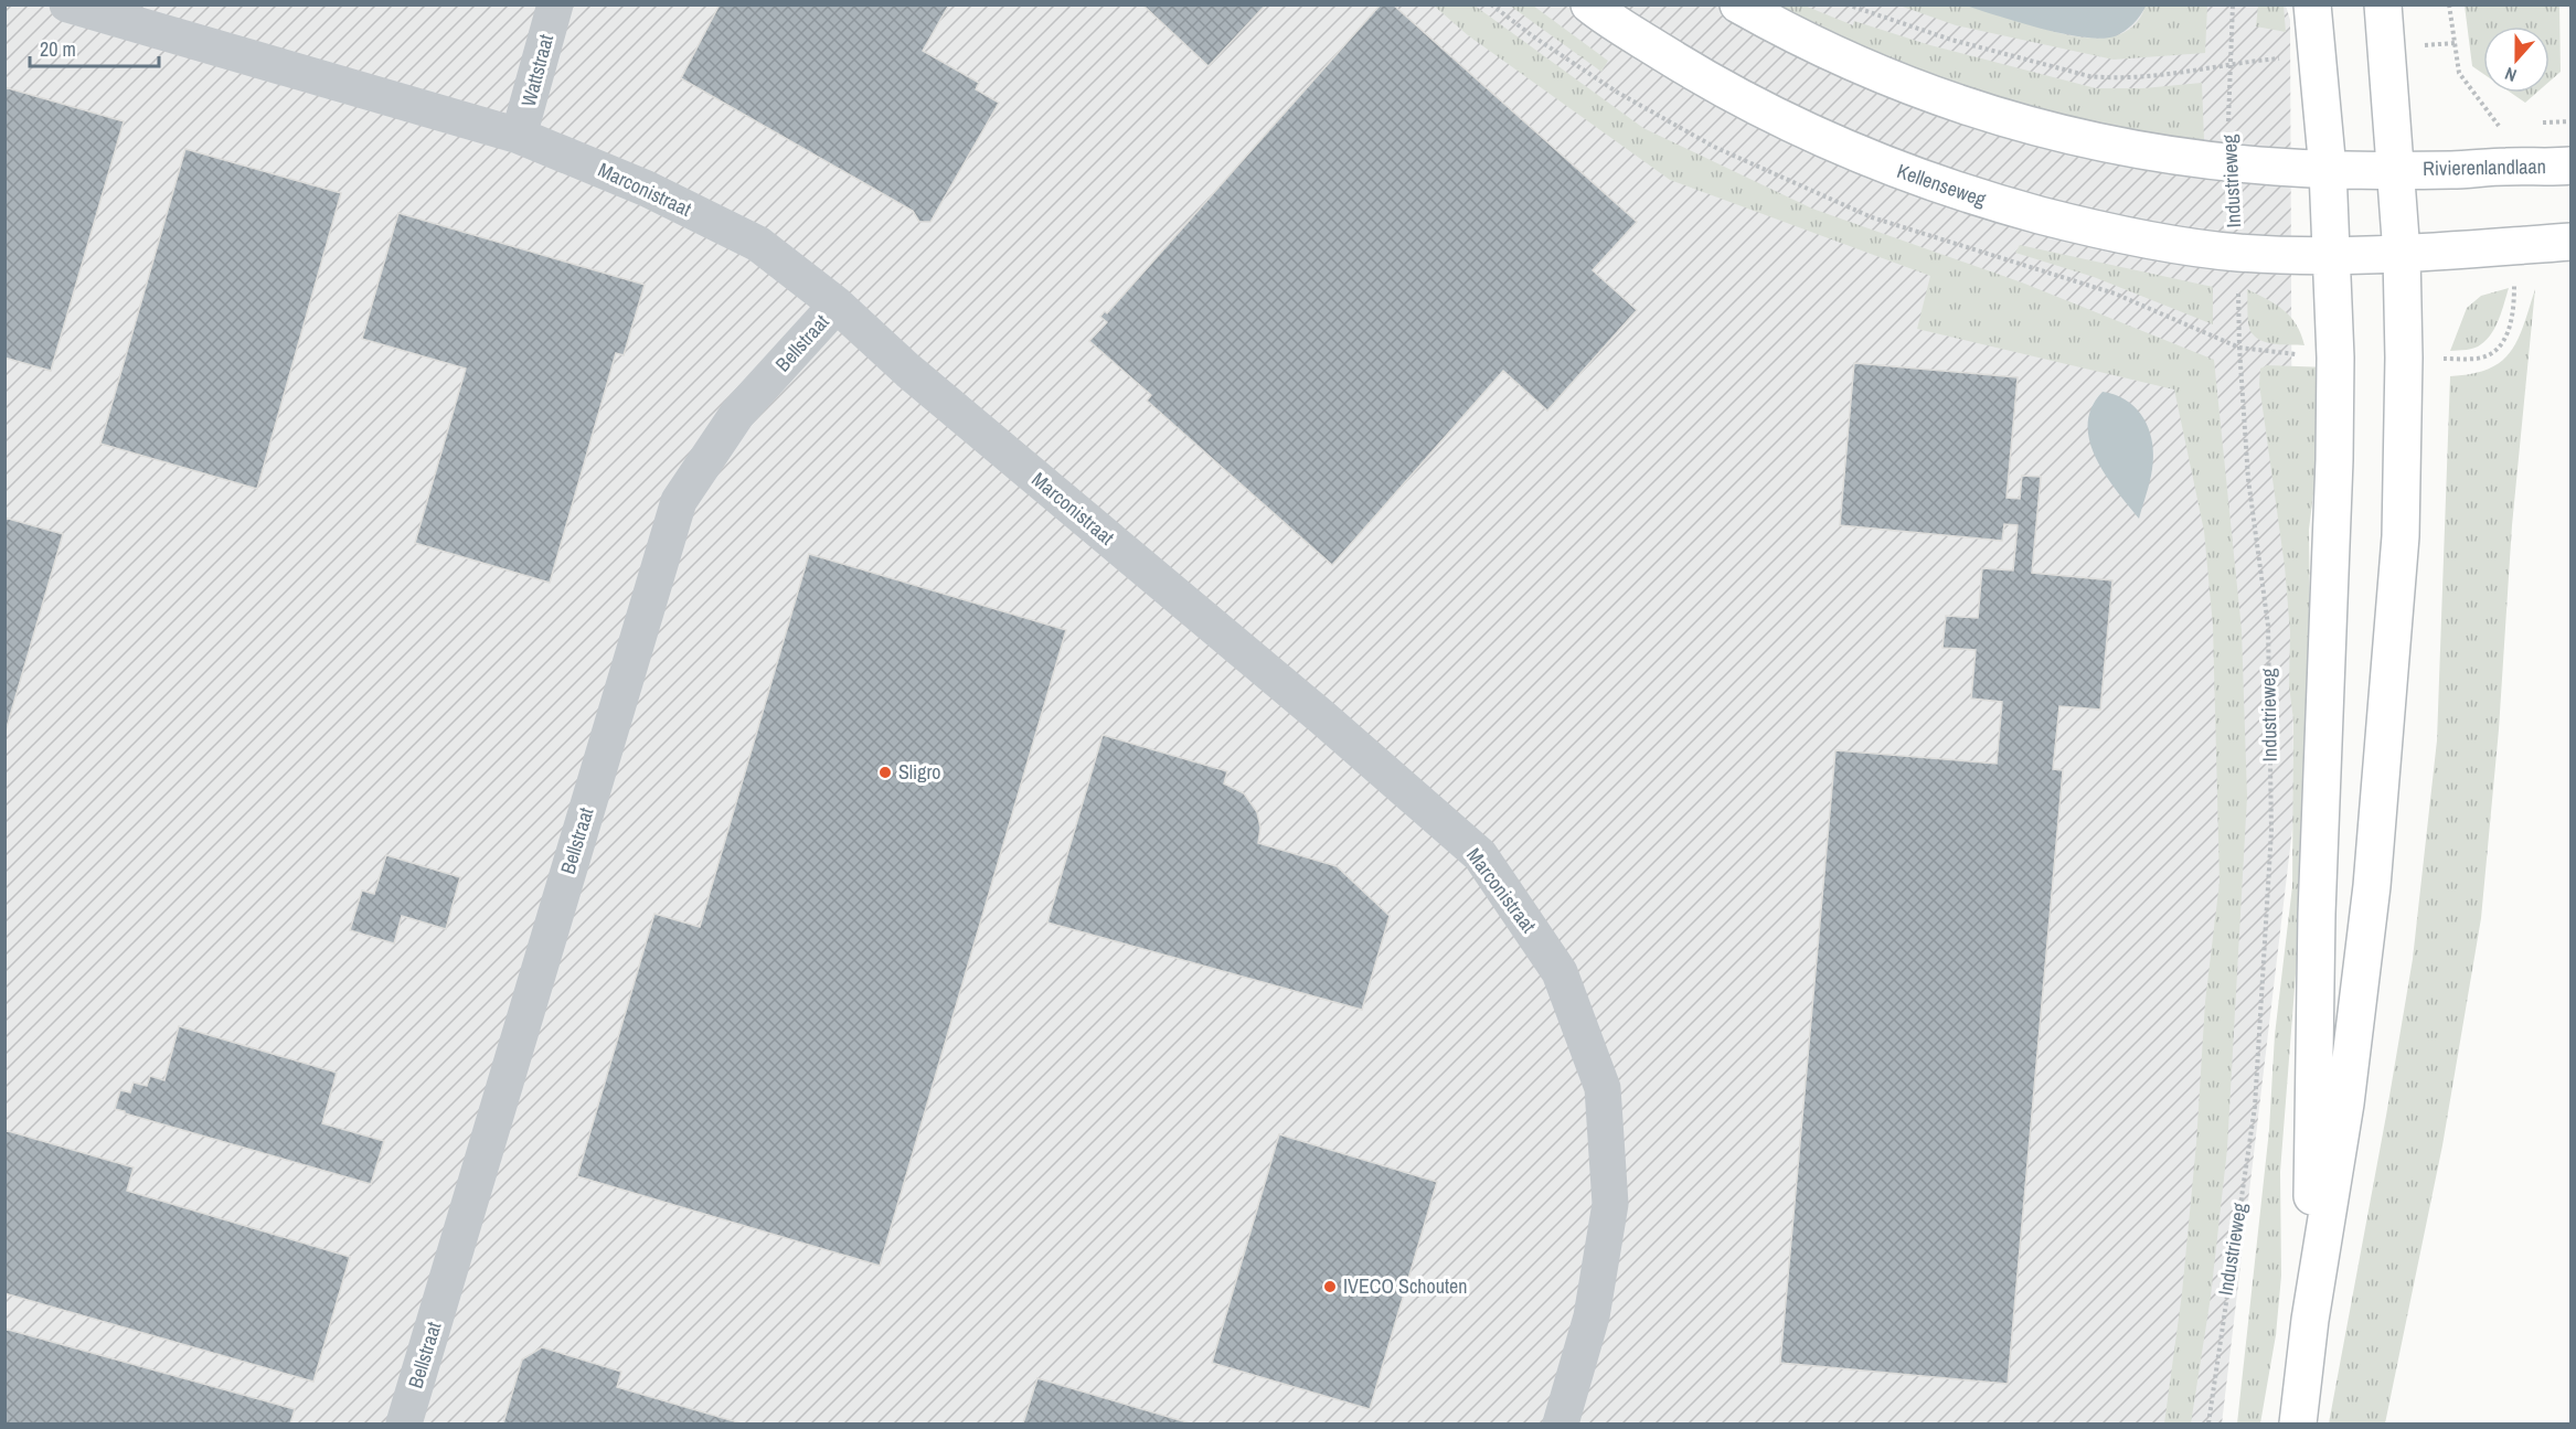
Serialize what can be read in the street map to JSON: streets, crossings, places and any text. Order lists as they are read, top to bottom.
{
  "streets": {
    "main road": ["Rivierenlandlaan", "Kellenseweg"],
    "street": ["Wattstraat", "Marconistraat", "Bellstraat"],
    "path": ["Industrieweg"]
  },
  "crossings": [
    ["Wattstraat", "Marconistraat"],
    ["Industrieweg", "Kellenseweg"],
    ["Marconistraat", "Bellstraat"]
  ],
  "places": ["Sligro", "IVECO Schouten"],
  "scale_bar": "20 m",
  "north": "bottom"
}
